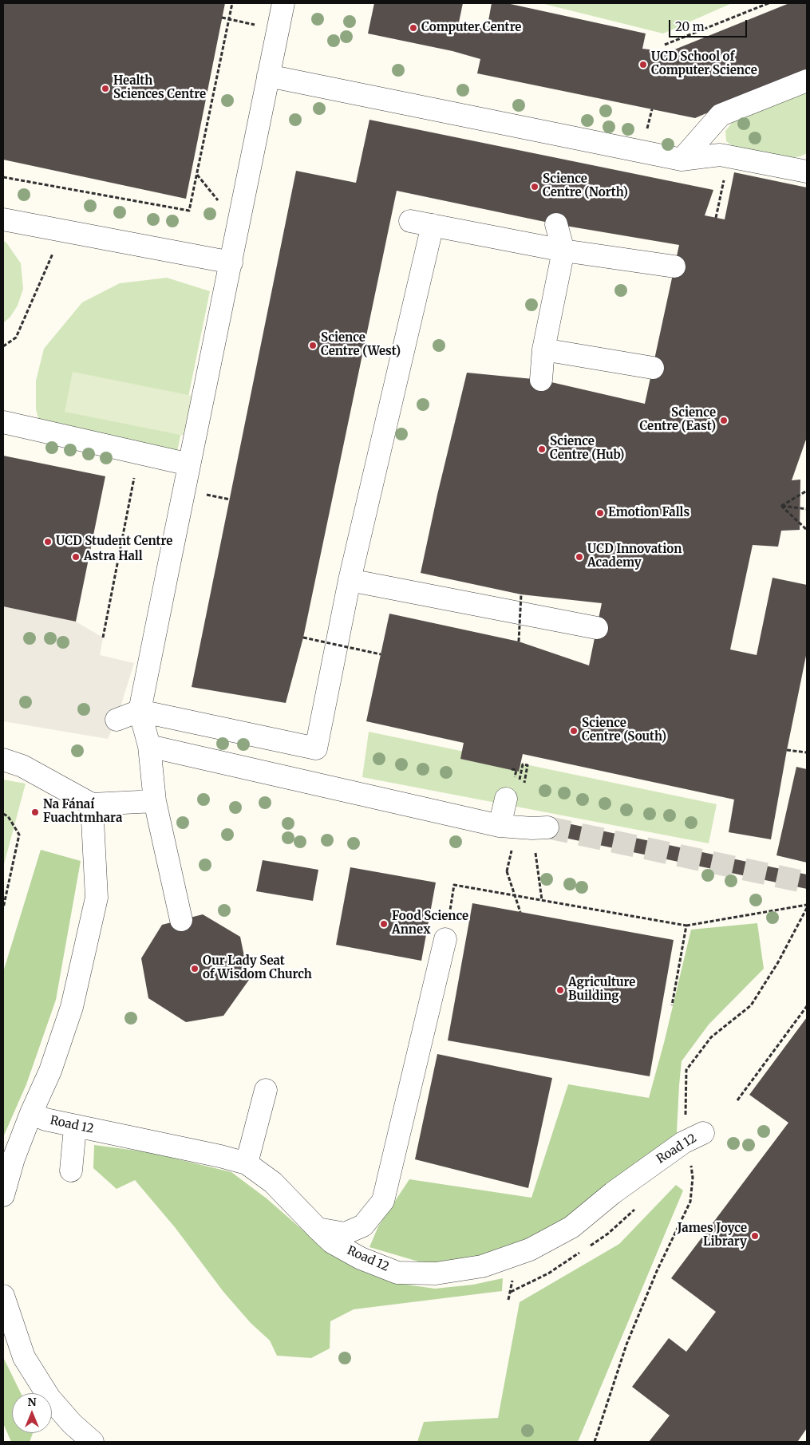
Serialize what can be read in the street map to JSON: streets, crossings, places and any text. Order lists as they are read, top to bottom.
{
  "streets": {
    "street": ["Road 12"]
  },
  "places": [
    "Computer Centre",
    "UCD School of Computer Science",
    "Health Sciences Centre",
    "Science Centre (North)",
    "Science Centre (West)",
    "Science Centre (East)",
    "Science Centre (Hub)",
    "Emotion Falls",
    "UCD Student Centre",
    "Astra Hall",
    "UCD Innovation Academy",
    "Science Centre (South)",
    "Na Fánaí Fuachtmhara",
    "Food Science Annex",
    "Our Lady Seat of Wisdom Church",
    "Agriculture Building",
    "James Joyce Library"
  ],
  "scale_bar": "20 m",
  "north": "top"
}
